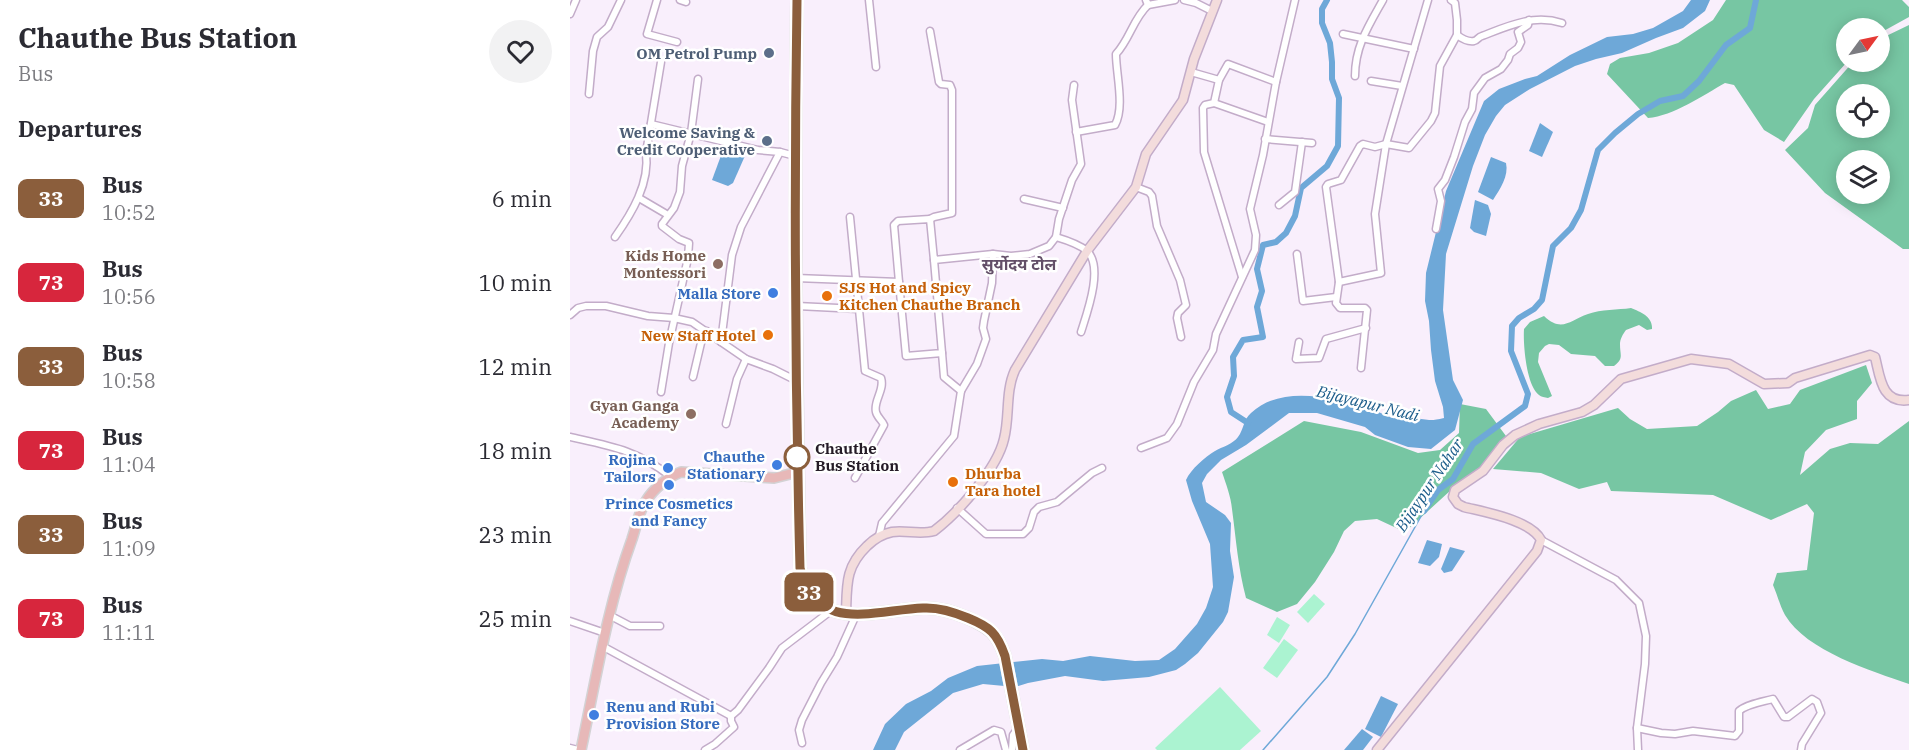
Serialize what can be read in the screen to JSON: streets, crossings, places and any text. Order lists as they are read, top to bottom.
{
  "districts": ["सुर्योदय टोल"],
  "water": ["Bijayapur Nadi", "Bijaypur Nahar"],
  "places": [
    "OM Petrol Pump",
    "Welcome Saving & Credit Cooperative",
    "Kids Home Montessori",
    "Malla Store",
    "SJS Hot and Spicy Kitchen Chauthe Branch",
    "New Staff Hotel",
    "Gyan Ganga Academy",
    "Chauthe Bus Station",
    "Chauthe Stationary",
    "Rojina Tailors",
    "Dhurba Tara hotel",
    "Prince Cosmetics and Fancy",
    "Renu and Rubi Provision Store"
  ],
  "lines": ["bus line 33"],
  "north": "top right",
  "page": {
    "heading": [
      ["Chauthe Bus Station", "Bus"],
      "Departures"
    ],
    "on_map": "33",
    "list": [
      {
        "mark": "33",
        "name": "Bus",
        "note": "10:52",
        "value": "6 min"
      },
      {
        "mark": "73",
        "name": "Bus",
        "note": "10:56",
        "value": "10 min"
      },
      {
        "mark": "33",
        "name": "Bus",
        "note": "10:58",
        "value": "12 min"
      },
      {
        "mark": "73",
        "name": "Bus",
        "note": "11:04",
        "value": "18 min"
      },
      {
        "mark": "33",
        "name": "Bus",
        "note": "11:09",
        "value": "23 min"
      },
      {
        "mark": "73",
        "name": "Bus",
        "note": "11:11",
        "value": "25 min"
      }
    ]
  }
}
